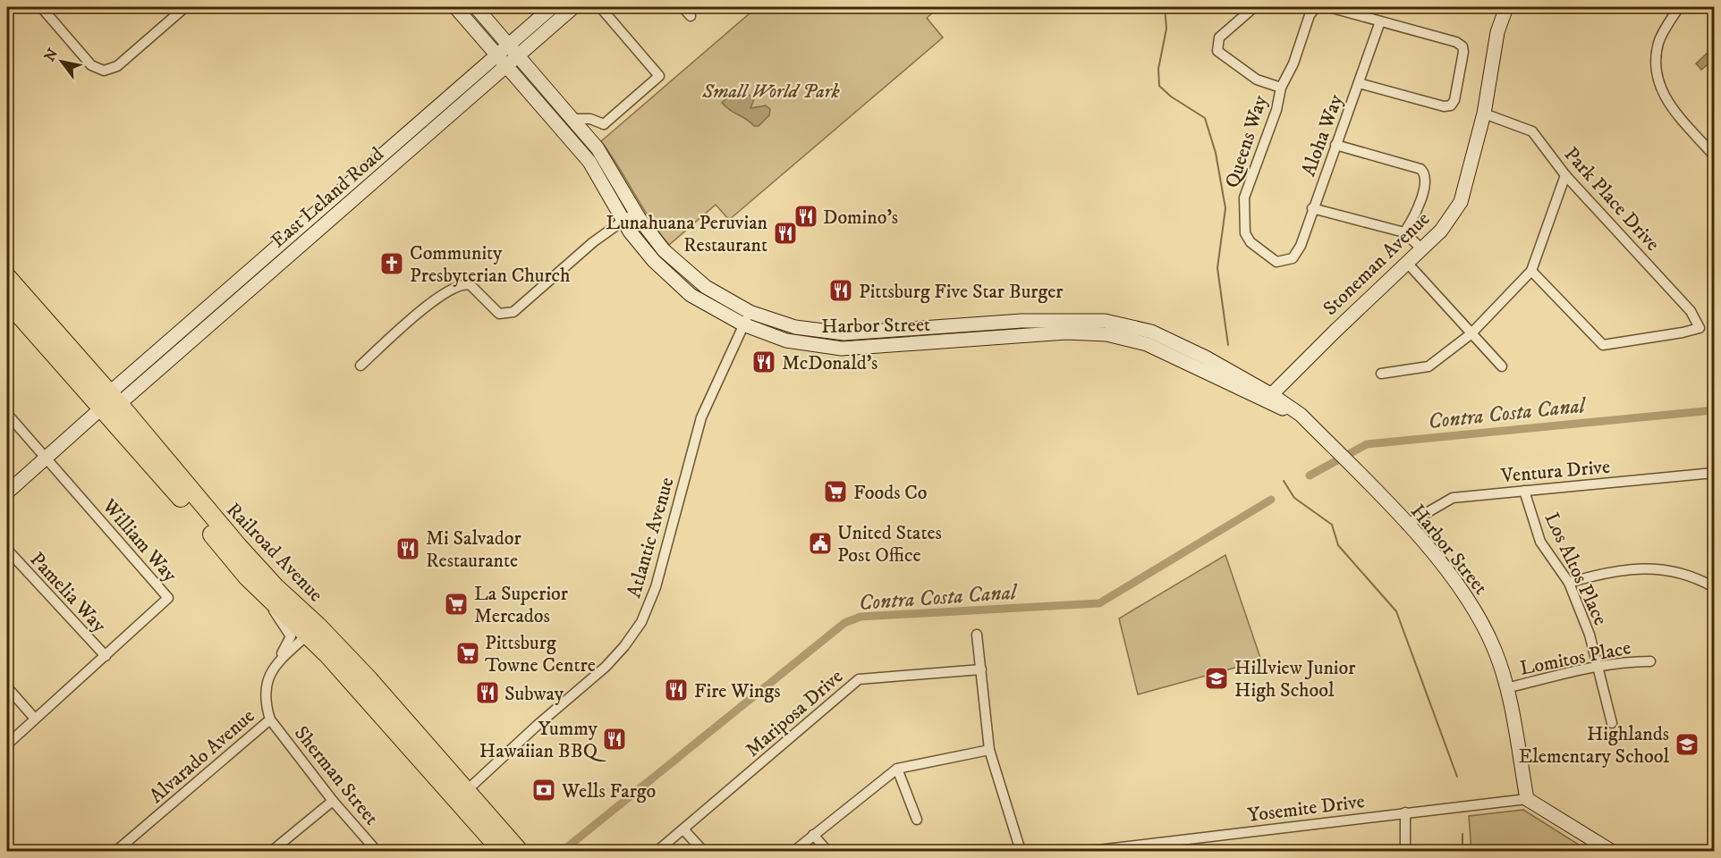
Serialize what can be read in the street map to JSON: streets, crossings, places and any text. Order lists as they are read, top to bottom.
{
  "streets": {
    "highway": ["Railroad Avenue"],
    "street": [
      "Aloha Way",
      "Queens Way",
      "East Leland Road",
      "Park Place Drive",
      "Stoneman Avenue",
      "Harbor Street",
      "Ventura Drive",
      "Atlantic Avenue",
      "William Way",
      "Los Altos Place",
      "Pamelia Way",
      "Lomitos Place",
      "Mariposa Drive",
      "Alvarado Avenue",
      "Sherman Street",
      "Yosemite Drive"
    ]
  },
  "crossings": [
    ["Aloha Way", "Queens Way"],
    ["East Leland Road", "Harbor Street"],
    ["East Leland Road", "William Way"],
    ["East Leland Road", "Railroad Avenue"],
    ["Park Place Drive", "Stoneman Avenue"],
    ["Stoneman Avenue", "Harbor Street"],
    ["Harbor Street", "Ventura Drive"],
    ["Harbor Street", "Atlantic Avenue"],
    ["Harbor Street", "Lomitos Place"],
    ["Harbor Street", "Yosemite Drive"],
    ["Ventura Drive", "Los Altos Place"],
    ["Atlantic Avenue", "Railroad Avenue"],
    ["William Way", "Pamelia Way"],
    ["Railroad Avenue", "Alvarado Avenue"],
    ["Los Altos Place", "Lomitos Place"],
    ["Alvarado Avenue", "Sherman Street"]
  ],
  "water": ["Contra Costa Canal"],
  "parks": ["Small World Park"],
  "places": {
    "restaurant": [
      "Domino's",
      "Lunahuana Peruvian Restaurant",
      "Pittsburg Five Star Burger",
      "McDonald's",
      "Mi Salvador Restaurante",
      "Fire Wings",
      "Subway",
      "Yummy Hawaiian BBQ"
    ],
    "church": ["Community Presbyterian Church"],
    "supermarket": ["Foods Co", "La Superior Mercados", "Pittsburg Towne Centre"],
    "public building": ["United States Post Office"],
    "school or university": ["Hillview Junior High School", "Highlands Elementary School"],
    "bank": ["Wells Fargo"]
  },
  "north": "top left"
}
